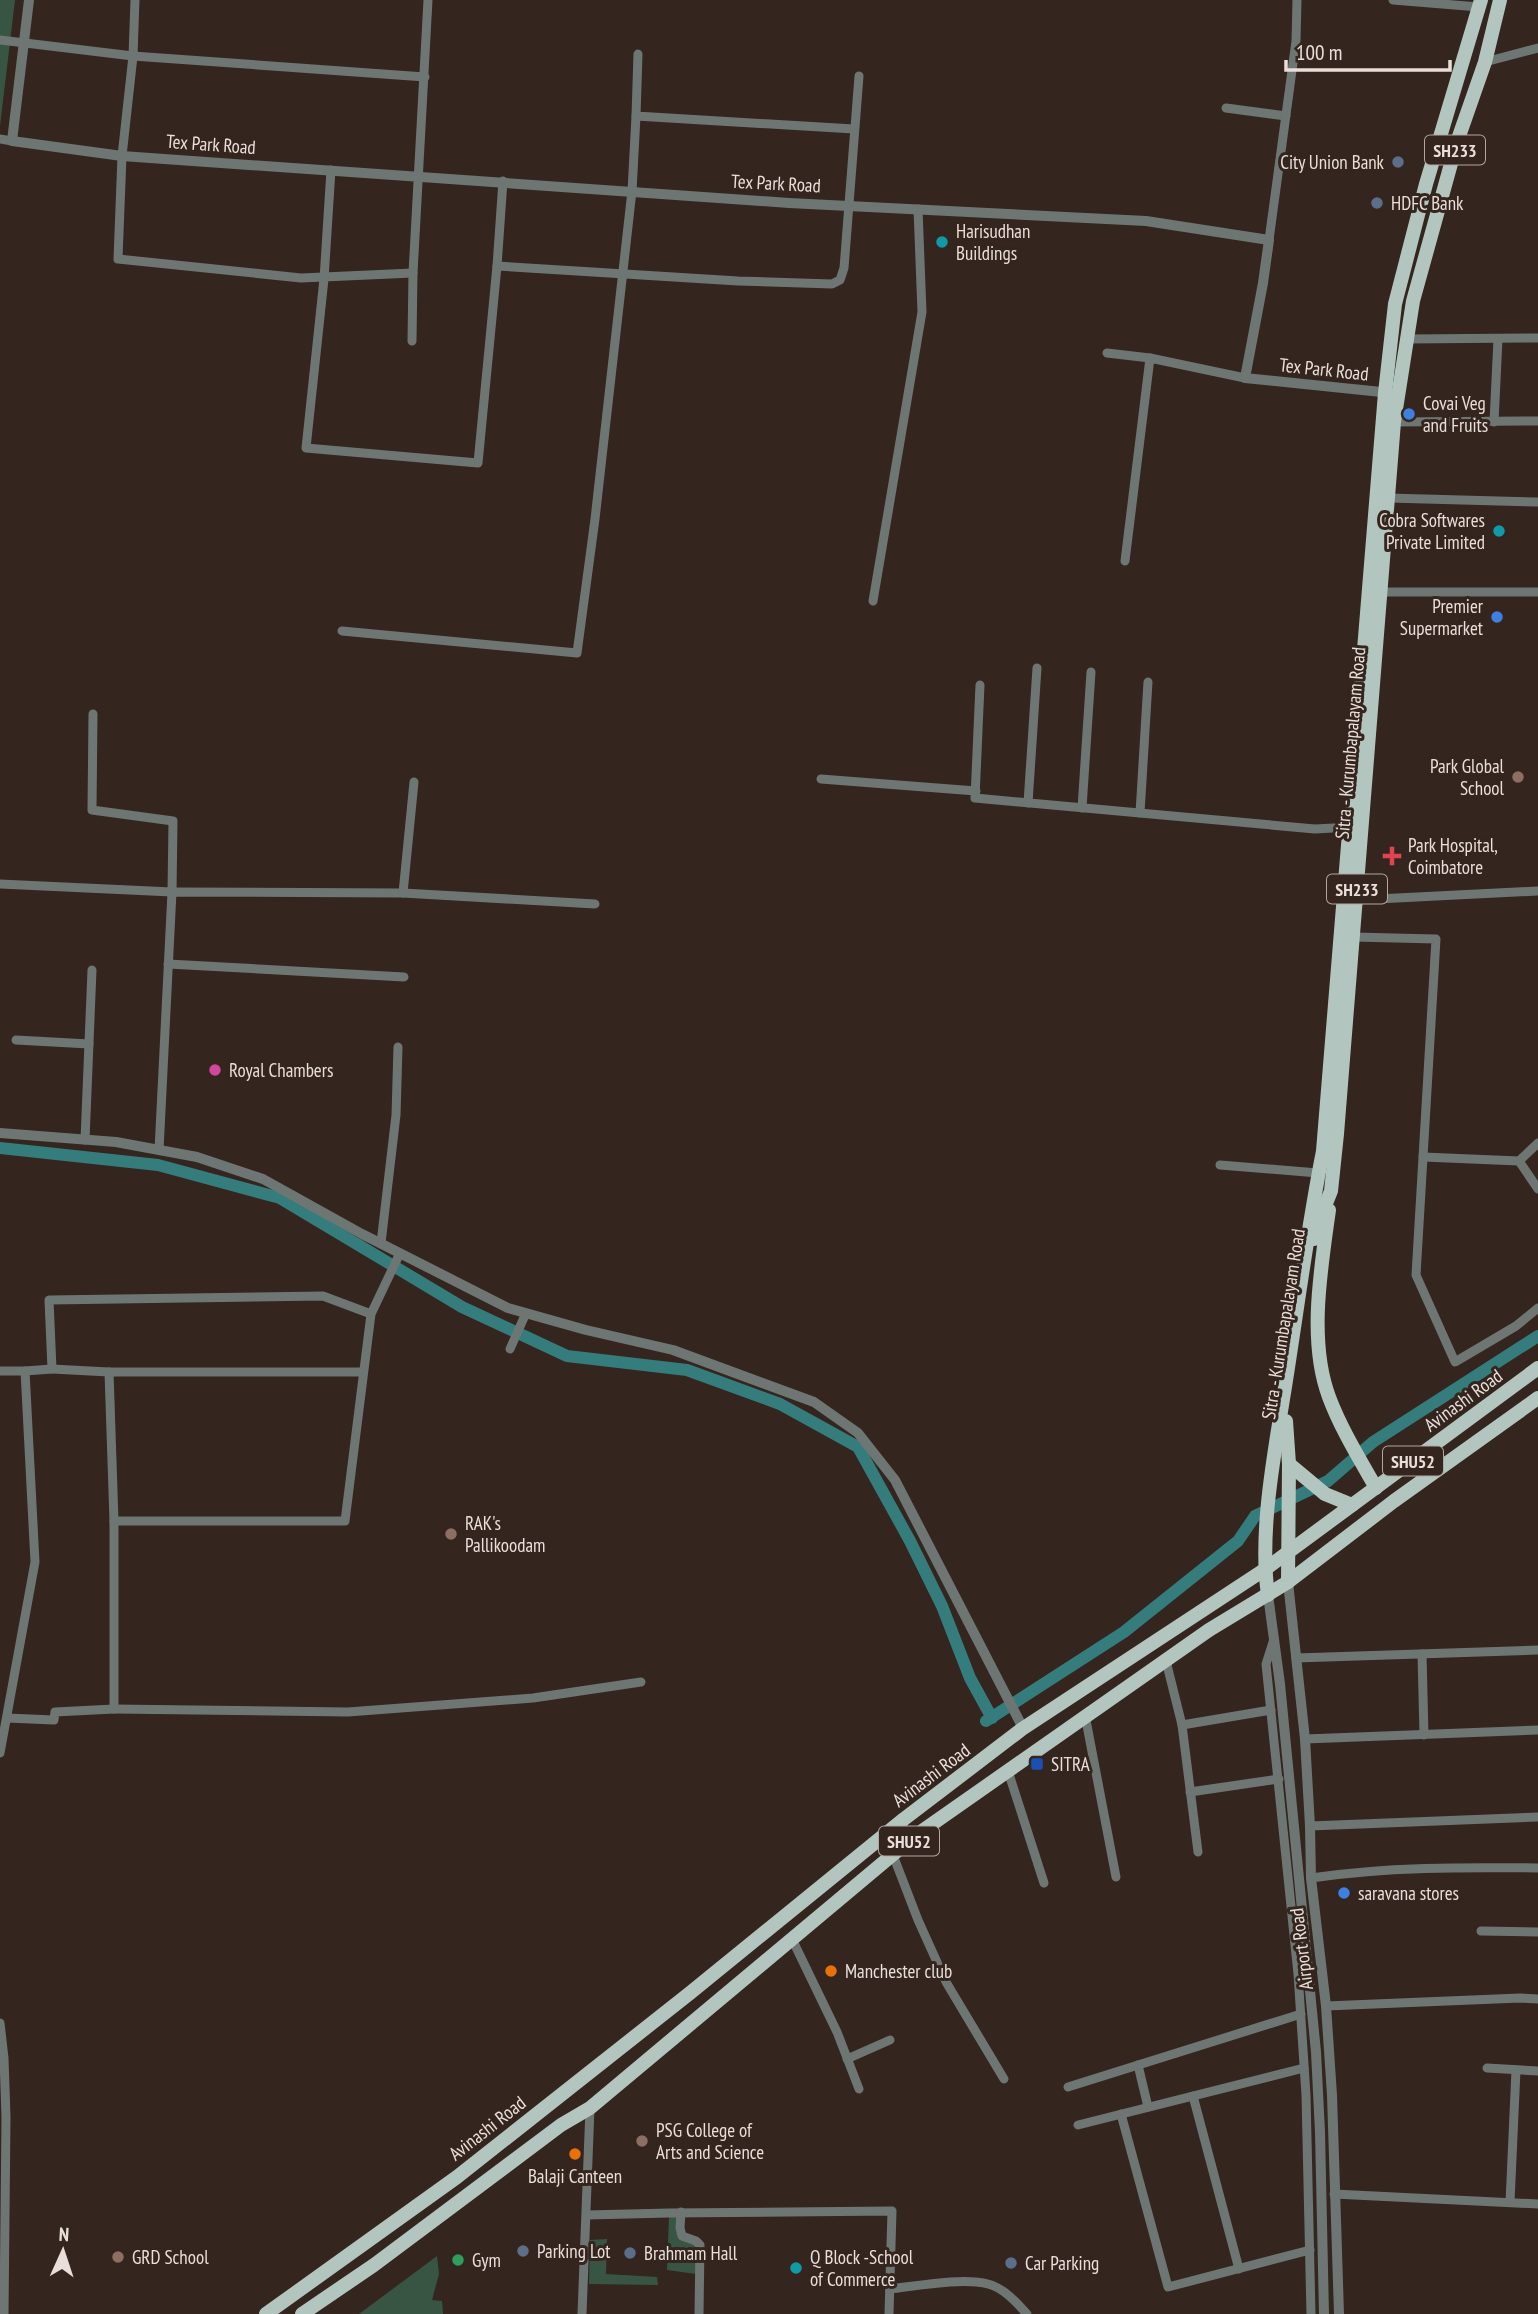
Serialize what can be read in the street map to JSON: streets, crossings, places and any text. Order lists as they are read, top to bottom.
{
  "streets": {
    "main road": [
      "SH233",
      "Sitra - Kurumbapalayam Road",
      "Avinashi Road",
      "SHU52"
    ],
    "street": ["Tex Park Road", "Airport Road"]
  },
  "crossings": [
    ["Tex Park Road", "Sitra - Kurumbapalayam Road"],
    ["Sitra - Kurumbapalayam Road", "Avinashi Road"],
    ["Sitra - Kurumbapalayam Road", "Airport Road"],
    ["Avinashi Road", "Airport Road"]
  ],
  "places": {
    "other": [
      "City Union Bank",
      "HDFC Bank",
      "Harisudhan Buildings",
      "Covai Veg and Fruits",
      "Cobra Softwares Private Limited",
      "Premier Supermarket",
      "Park Global School",
      "Royal Chambers",
      "RAK's Pallikoodam",
      "saravana stores",
      "Manchester club",
      "PSG College of Arts and Science",
      "Balaji Canteen",
      "Parking Lot",
      "Brahmam Hall",
      "GRD School",
      "Gym",
      "Car Parking",
      "Q Block -School of Commerce"
    ],
    "health": ["Park Hospital, Coimbatore"],
    "transit": ["SITRA"]
  },
  "scale_bar": "100 m",
  "north": "top"
}
